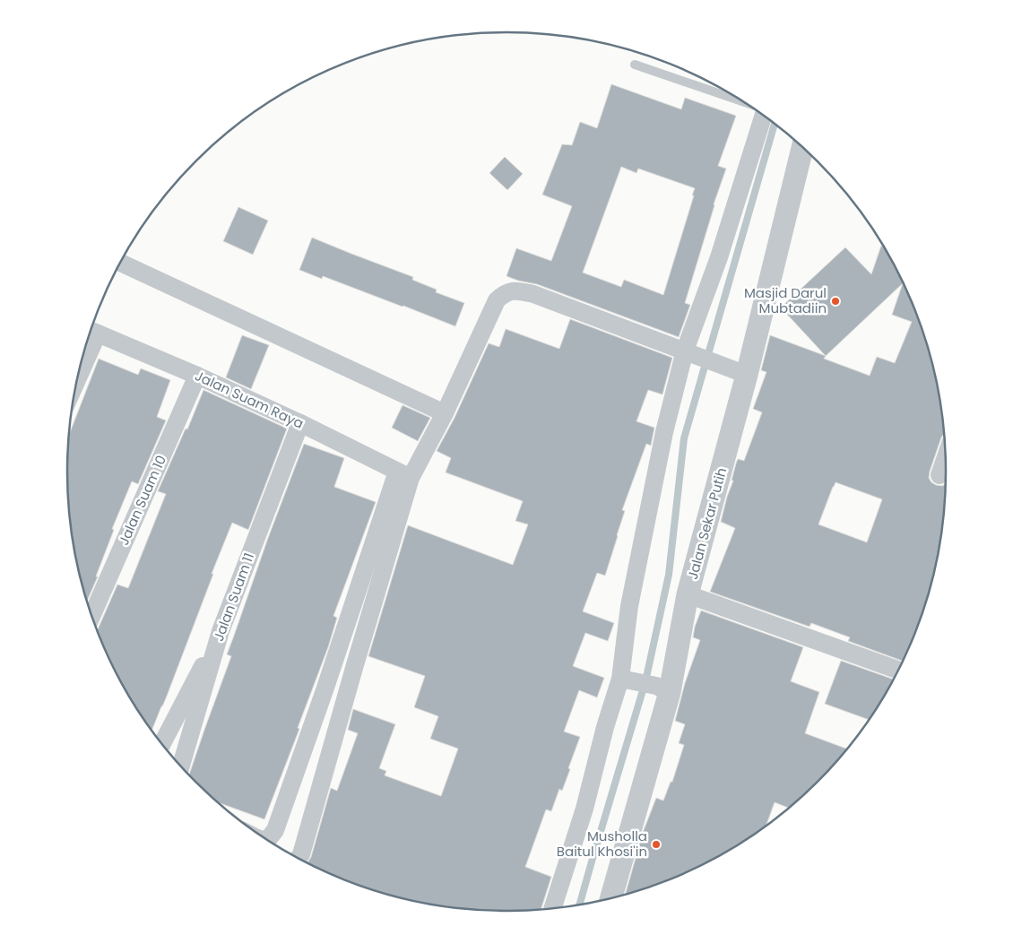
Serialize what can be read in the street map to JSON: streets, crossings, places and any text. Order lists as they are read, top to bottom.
{
  "streets": {
    "street": [
      "Jalan Suam Raya",
      "Jalan Suam 10",
      "Jalan Sekar Putih",
      "Jalan Suam 11"
    ]
  },
  "crossings": [
    ["Jalan Suam Raya", "Jalan Suam 10"],
    ["Jalan Suam Raya", "Jalan Suam 11"]
  ],
  "places": ["Masjid Darul Mubtadiin", "Musholla Baitul Khosi'in"]
}
